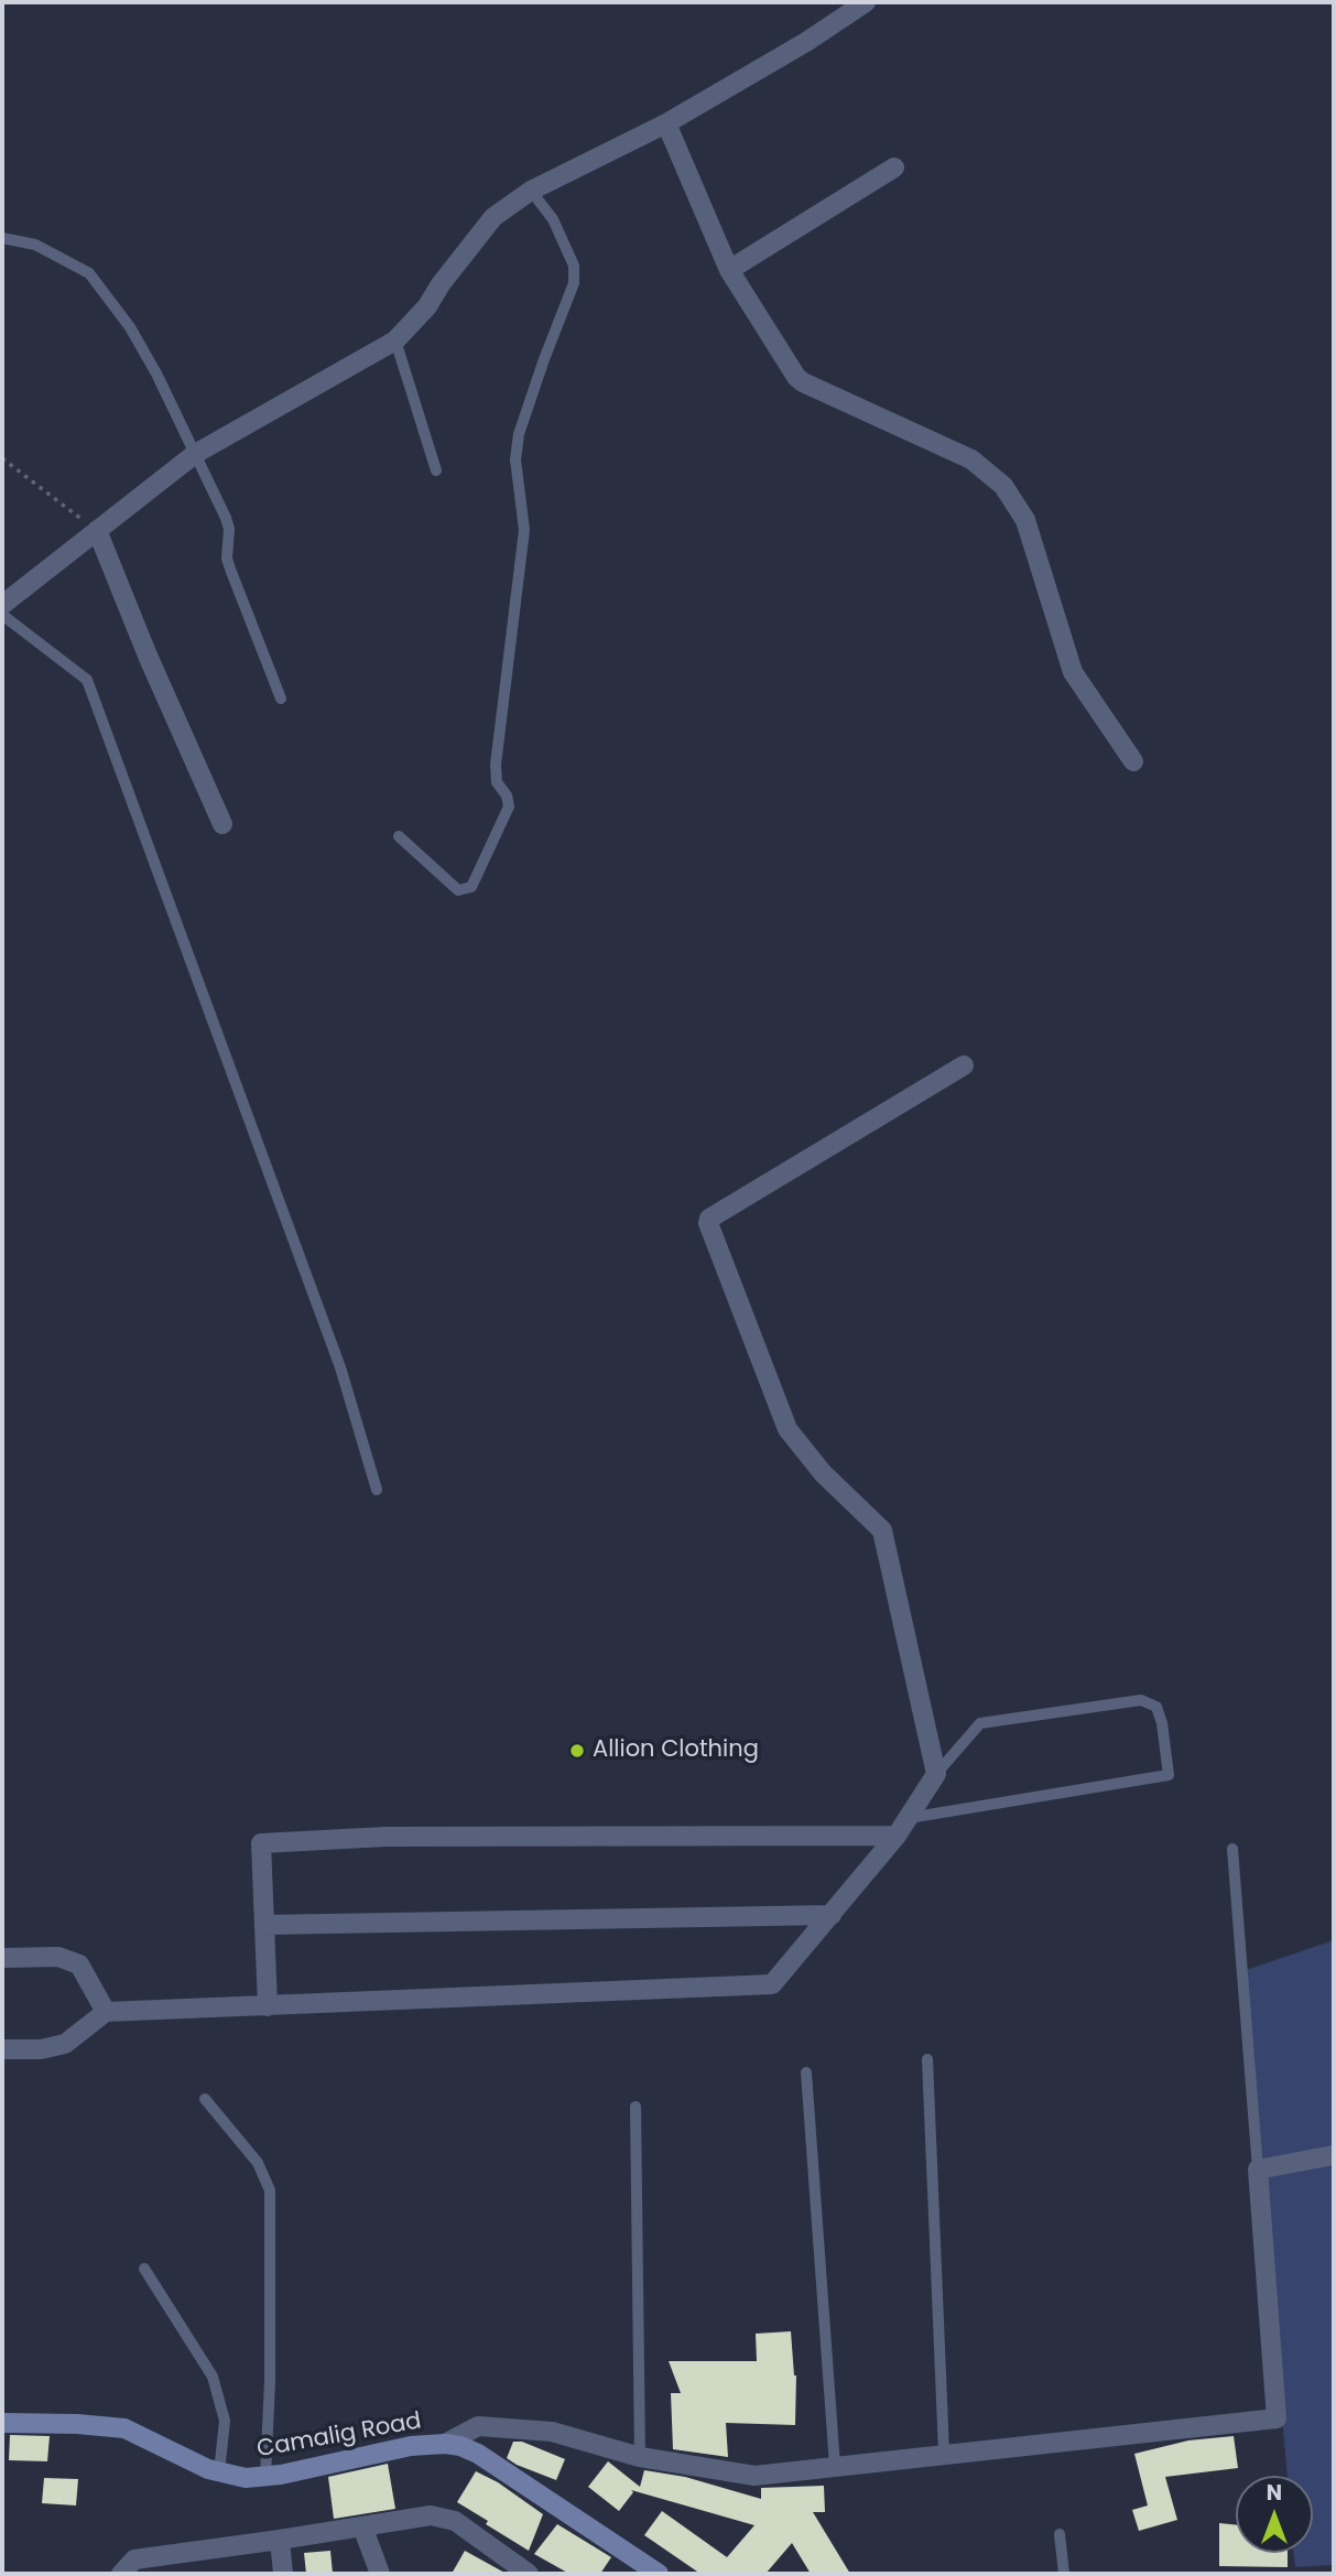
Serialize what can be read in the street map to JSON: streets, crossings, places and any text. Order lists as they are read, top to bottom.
{
  "streets": {
    "main road": ["Camalig Road"]
  },
  "places": ["Allion Clothing"],
  "north": "top"
}
